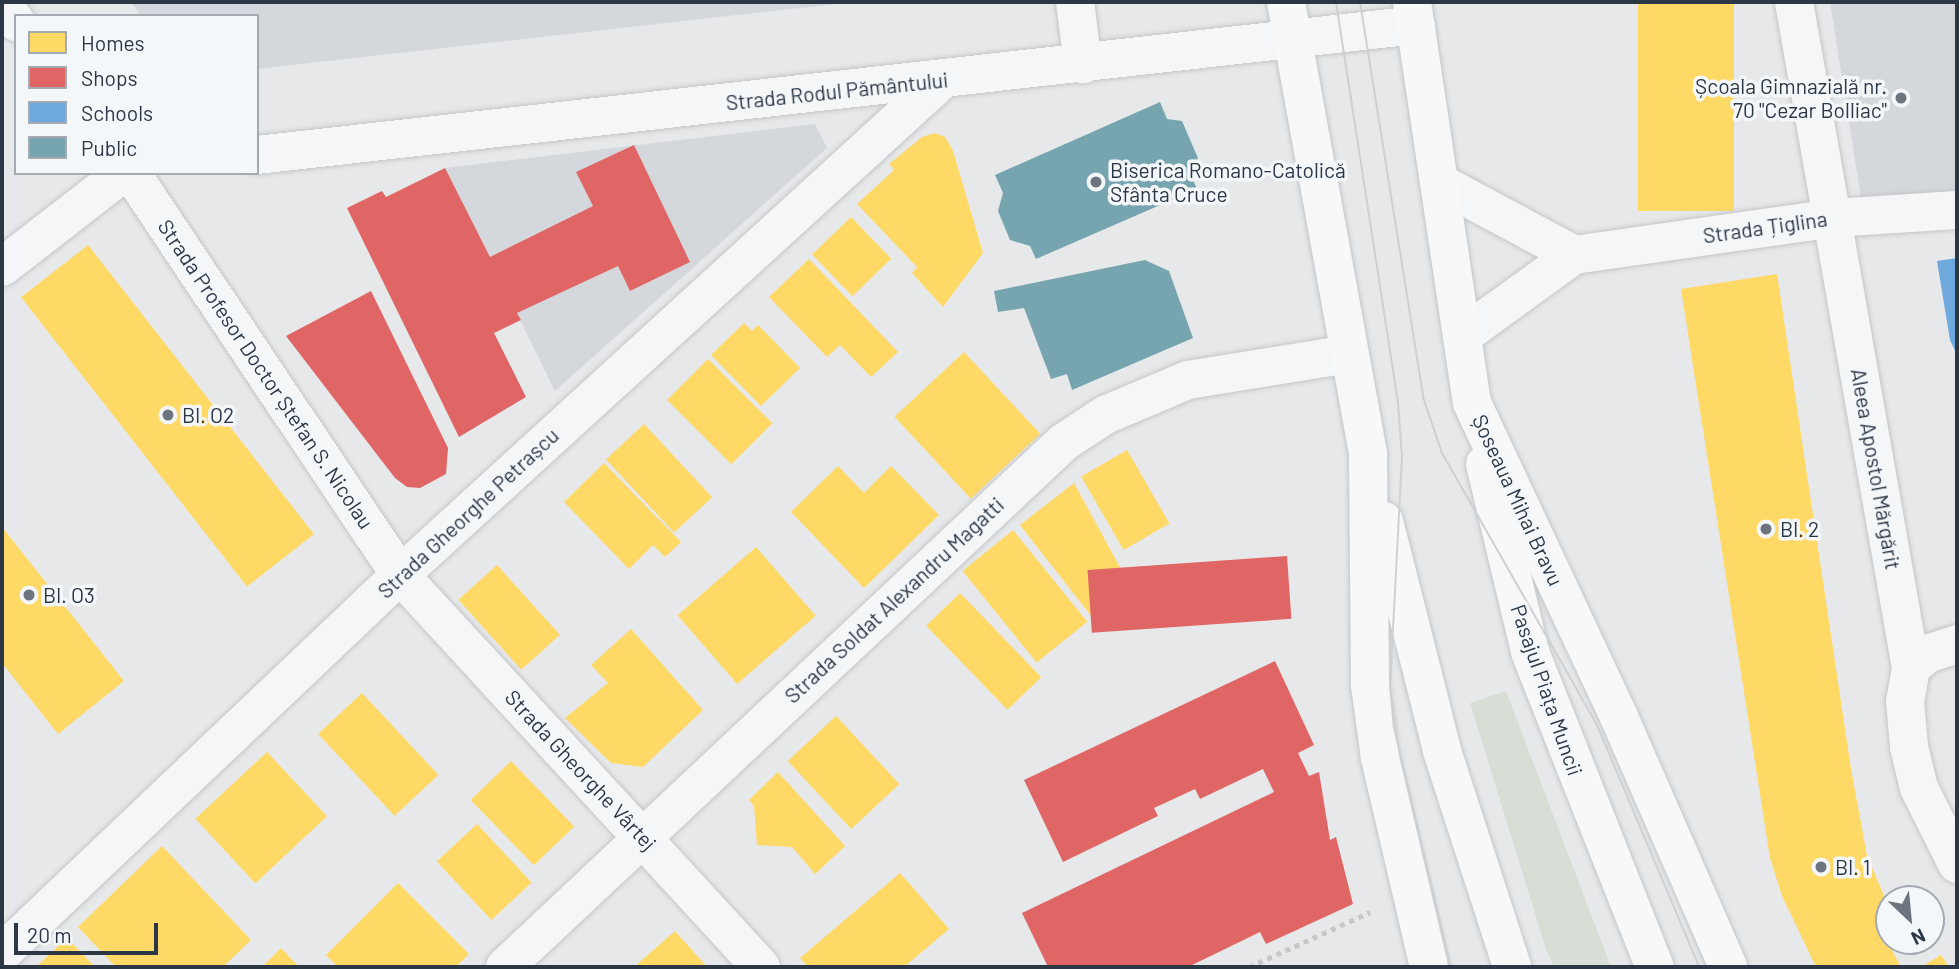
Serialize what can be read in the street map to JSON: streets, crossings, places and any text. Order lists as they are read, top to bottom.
{
  "streets": {
    "main road": ["Șoseaua Mihai Bravu", "Pasajul Piața Muncii"],
    "street": [
      "Strada Rodul Pământului",
      "Strada Țiglina",
      "Strada Profesor Doctor Ștefan S. Nicolau",
      "Aleea Apostol Mărgărit",
      "Strada Gheorghe Petrașcu",
      "Strada Soldat Alexandru Magatti",
      "Strada Gheorghe Vârtej"
    ]
  },
  "crossings": [
    ["Strada Rodul Pământului", "Șoseaua Mihai Bravu"],
    ["Strada Rodul Pământului", "Strada Gheorghe Petrașcu"],
    ["Strada Țiglina", "Aleea Apostol Mărgărit"],
    ["Strada Profesor Doctor Ștefan S. Nicolau", "Strada Gheorghe Petrașcu"],
    ["Strada Profesor Doctor Ștefan S. Nicolau", "Strada Gheorghe Vârtej"],
    ["Șoseaua Mihai Bravu", "Pasajul Piața Muncii"],
    ["Strada Gheorghe Petrașcu", "Strada Gheorghe Vârtej"],
    ["Strada Soldat Alexandru Magatti", "Strada Gheorghe Vârtej"]
  ],
  "places": [
    "Școala Gimnazială nr. 70 \"Cezar Bolliac\"",
    "Biserica Romano-Catolică Sfânta Cruce",
    "Bl. O2",
    "Bl. 2",
    "Bl. O3",
    "Bl. 1"
  ],
  "legend": [
    "Homes",
    "Shops",
    "Schools",
    "Public"
  ],
  "scale_bar": "20 m",
  "north": "bottom right"
}
